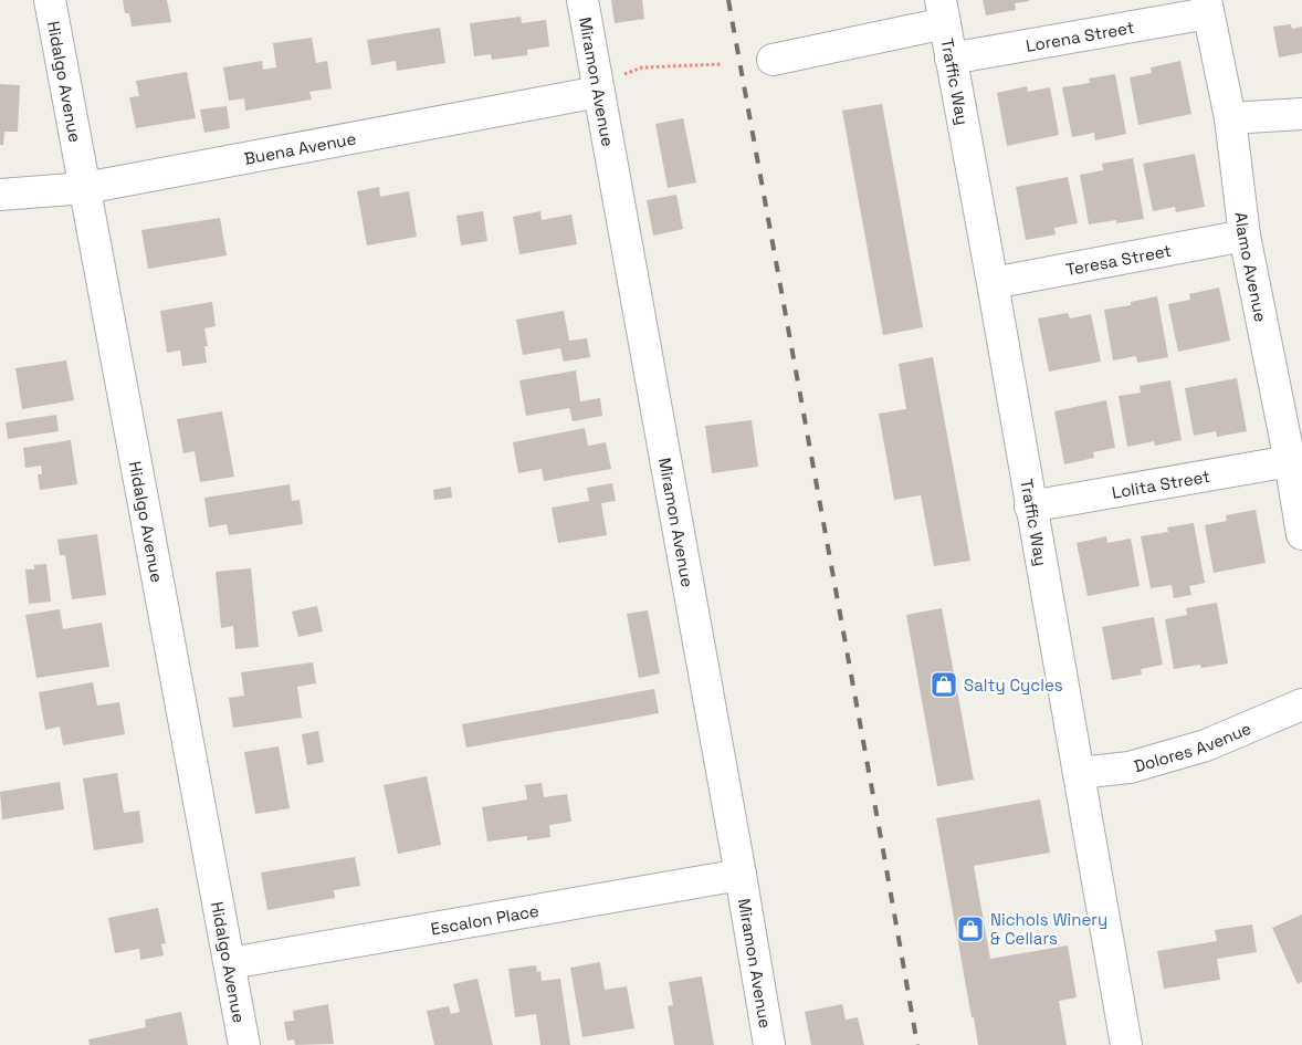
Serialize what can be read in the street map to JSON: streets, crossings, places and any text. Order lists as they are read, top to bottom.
{
  "streets": {
    "street": [
      "Lorena Street",
      "Hidalgo Avenue",
      "Miramon Avenue",
      "Traffic Way",
      "Buena Avenue",
      "Teresa Street",
      "Alamo Avenue",
      "Lolita Street",
      "Dolores Avenue",
      "Escalon Place"
    ]
  },
  "crossings": [
    ["Lorena Street", "Traffic Way"],
    ["Lorena Street", "Alamo Avenue"],
    ["Hidalgo Avenue", "Buena Avenue"],
    ["Hidalgo Avenue", "Escalon Place"],
    ["Miramon Avenue", "Buena Avenue"],
    ["Miramon Avenue", "Escalon Place"],
    ["Traffic Way", "Teresa Street"],
    ["Traffic Way", "Lolita Street"],
    ["Traffic Way", "Dolores Avenue"],
    ["Teresa Street", "Alamo Avenue"],
    ["Alamo Avenue", "Lolita Street"]
  ],
  "places": {
    "shop": ["Salty Cycles", "Nichols Winery & Cellars"]
  }
}
